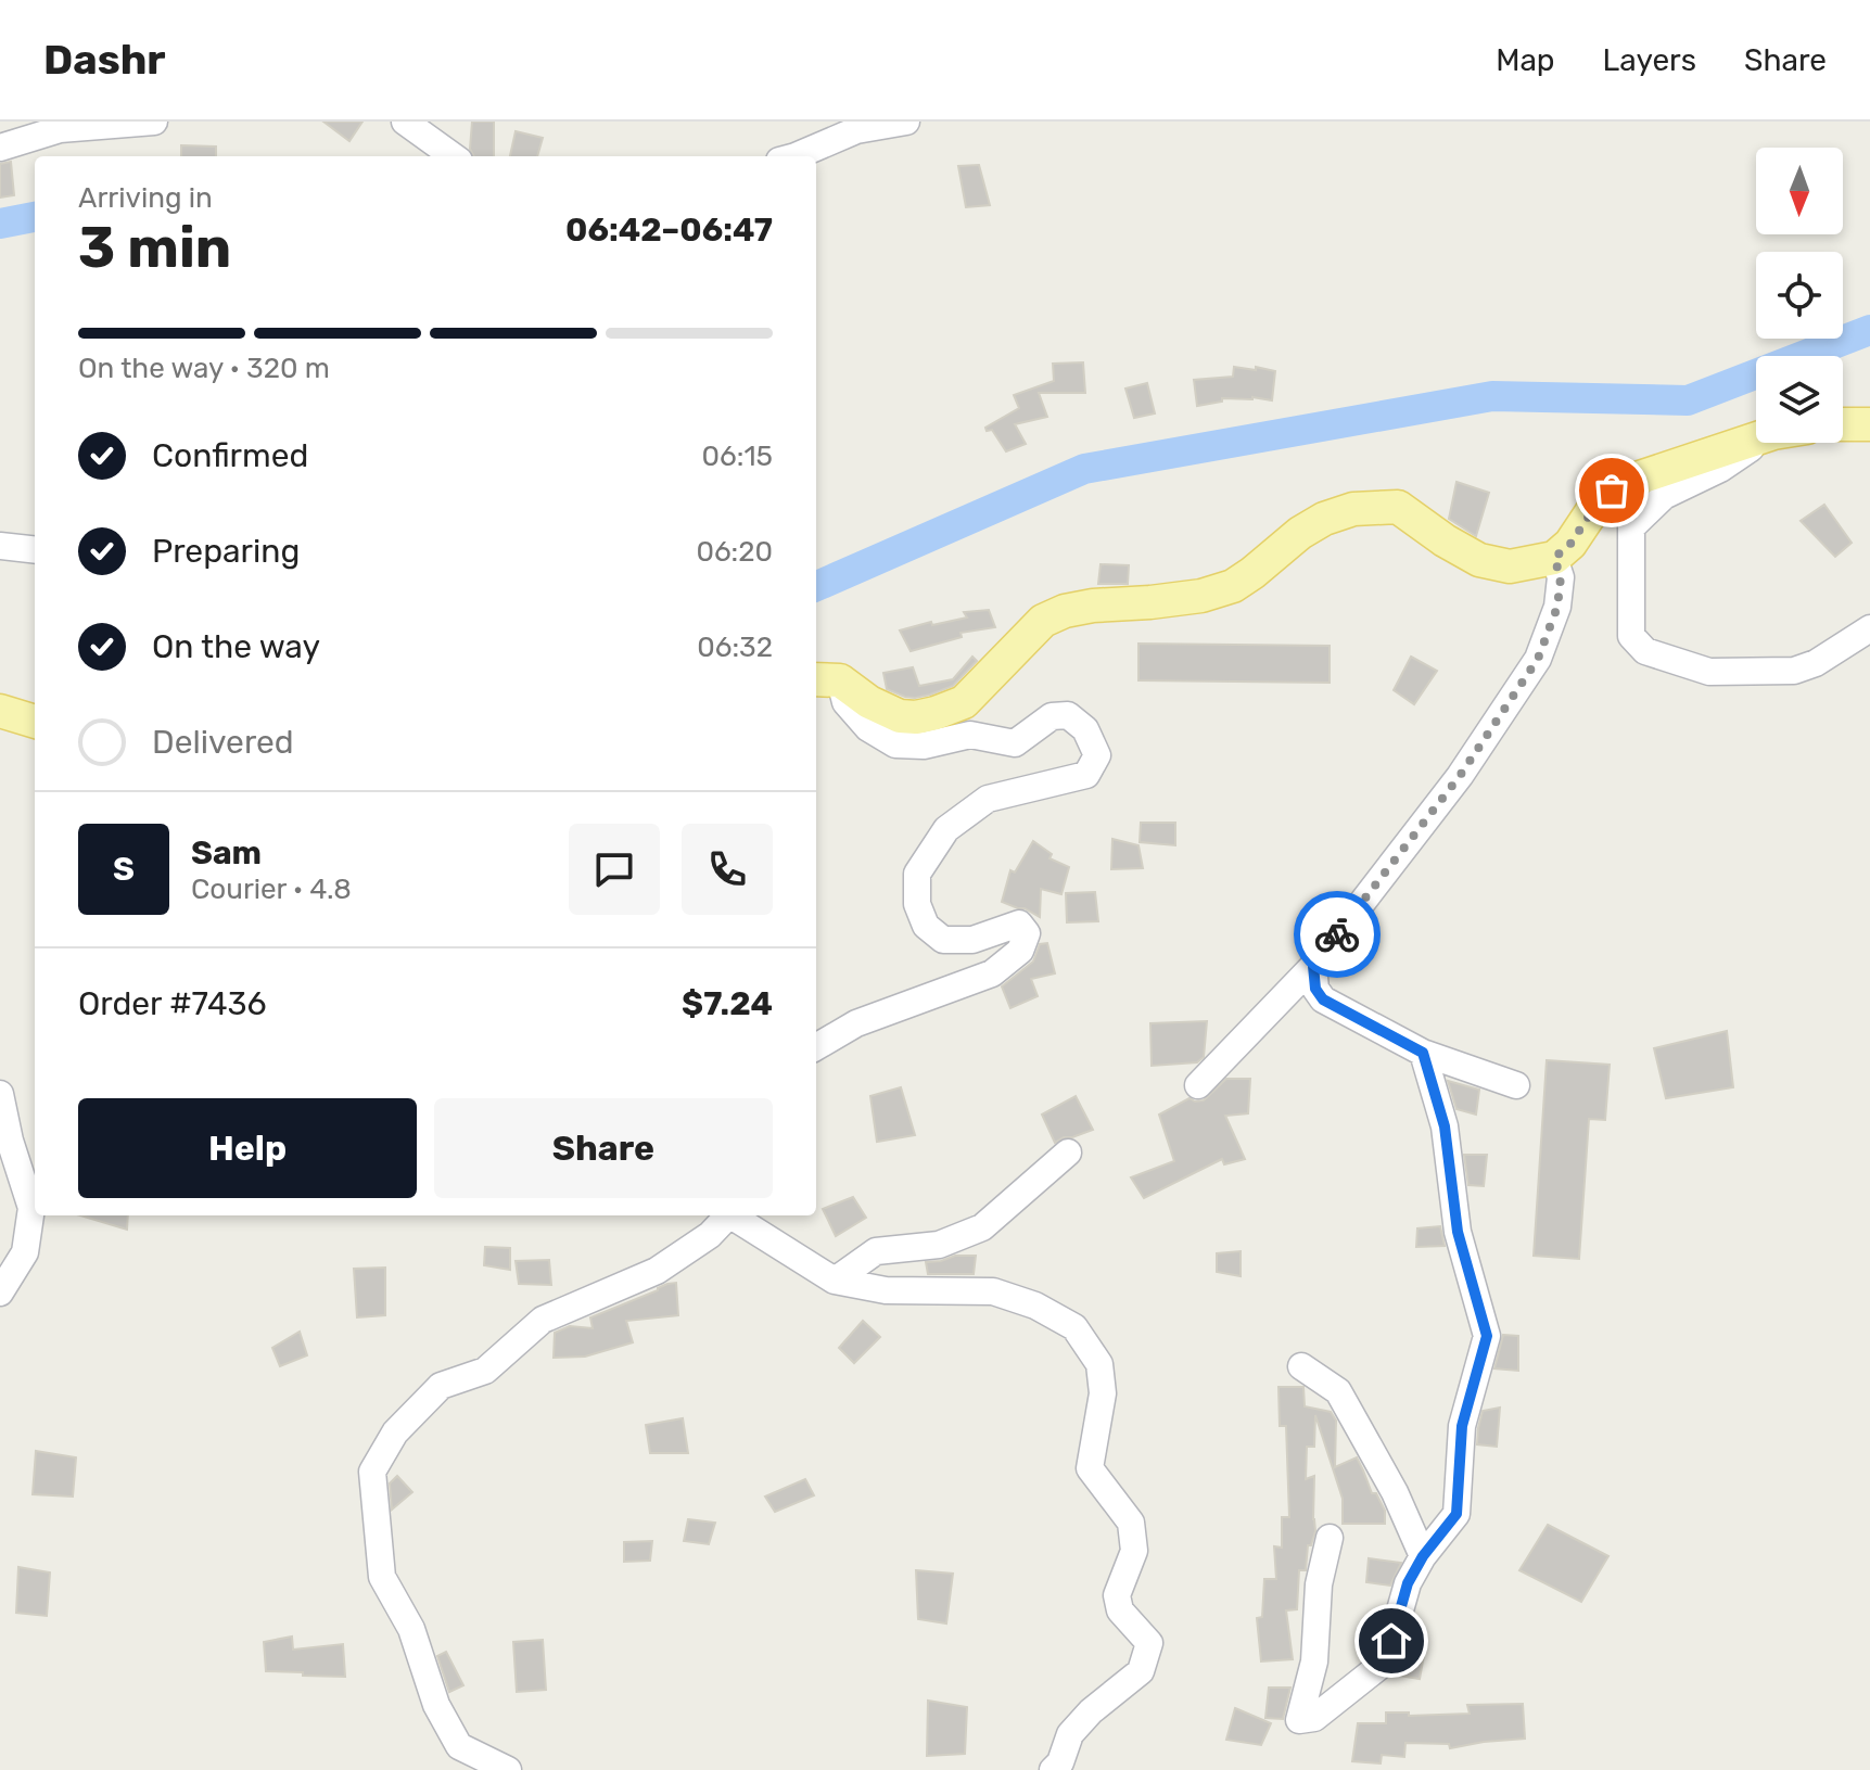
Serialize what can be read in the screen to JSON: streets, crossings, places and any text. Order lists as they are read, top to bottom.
{
  "north": "bottom",
  "page": {
    "header": "Dashr",
    "nav": ["Map", "Layers", "Share"],
    "heading": ["3 min", "Arriving in", "06:42–06:47"],
    "panel": [
      "Sam",
      "Courier · 4.8",
      "Order #7436",
      "$7.24"
    ],
    "bar": "On the way · 320 m",
    "list": [
      ["Confirmed", "06:15"],
      ["Preparing", "06:20"],
      ["On the way", "06:32"],
      "Delivered"
    ],
    "round": "S",
    "buttons": ["Help", "Share"]
  }
}
